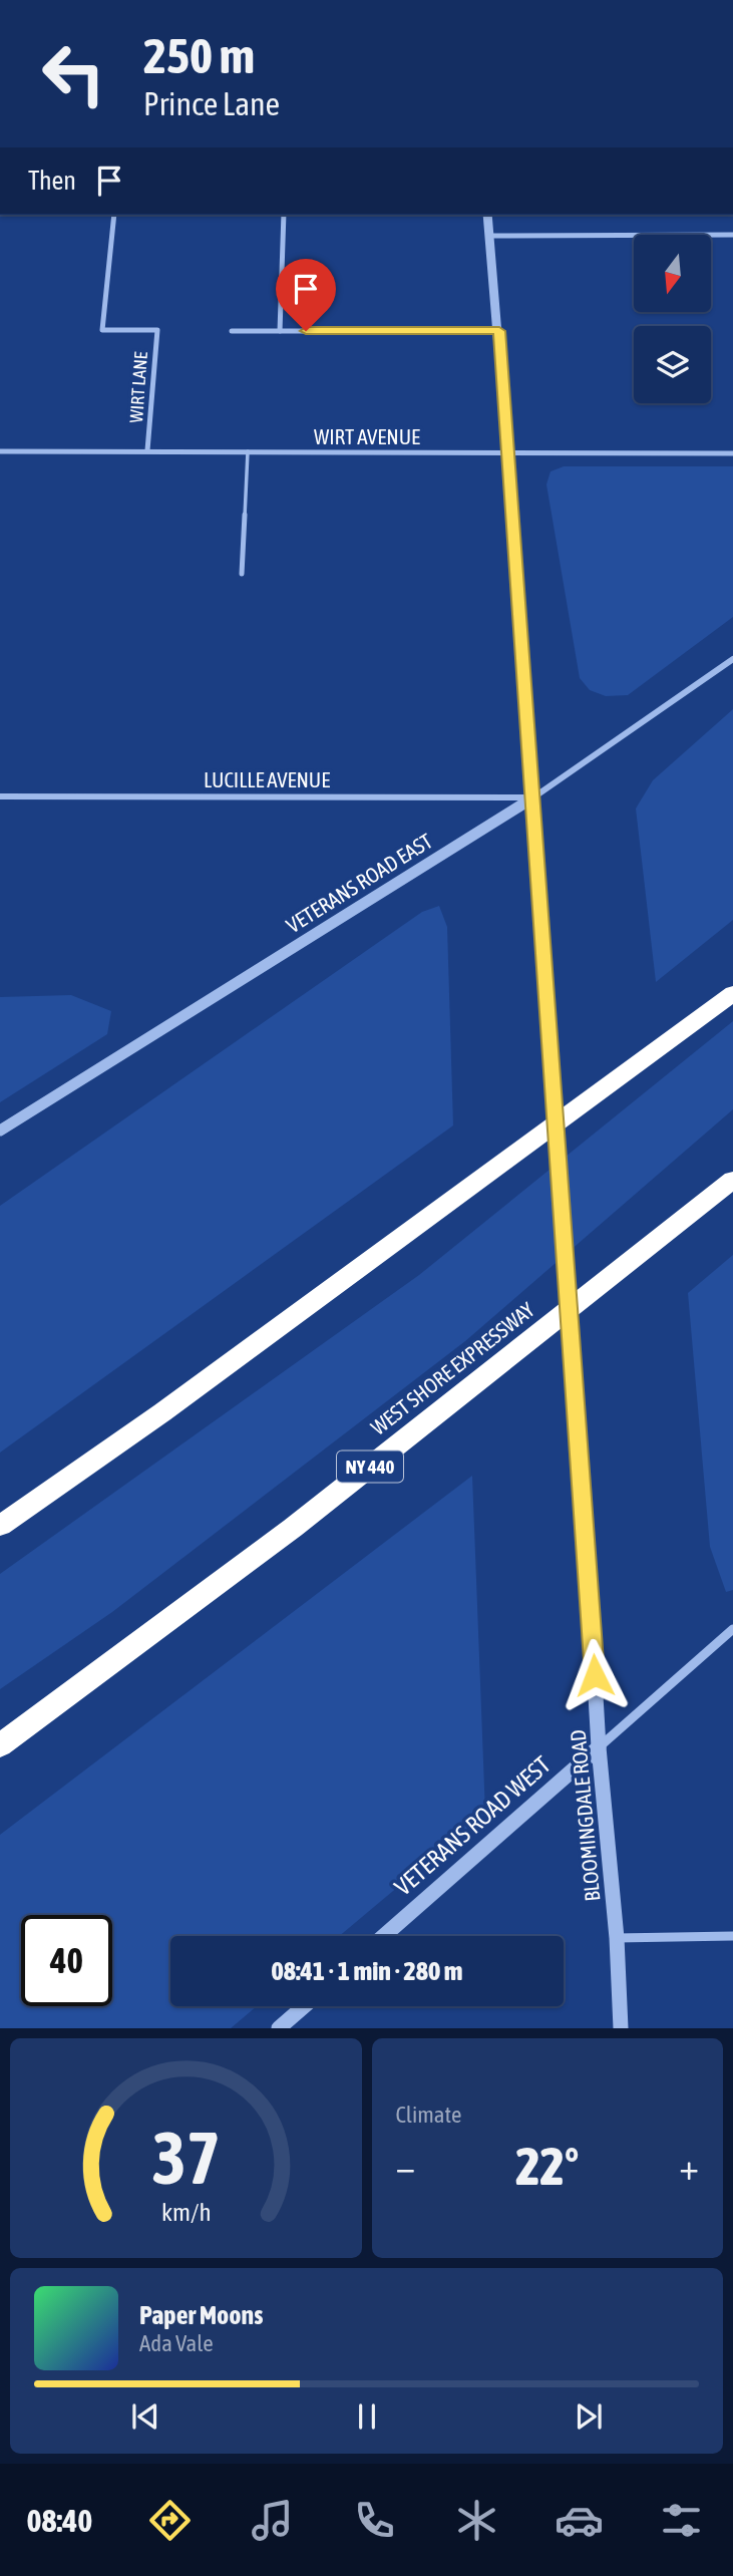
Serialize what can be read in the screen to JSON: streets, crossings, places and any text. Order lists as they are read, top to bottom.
{
  "streets": {
    "highway": ["WEST SHORE EXPRESSWAY", "NY 440"],
    "street": [
      "WIRT LANE",
      "WIRT AVENUE",
      "LUCILLE AVENUE",
      "VETERANS ROAD EAST",
      "BLOOMINGDALE ROAD",
      "VETERANS ROAD WEST"
    ]
  },
  "crossings": [
    ["WIRT LANE", "WIRT AVENUE"],
    ["WIRT AVENUE", "BLOOMINGDALE ROAD"],
    ["LUCILLE AVENUE", "VETERANS ROAD EAST"],
    ["LUCILLE AVENUE", "BLOOMINGDALE ROAD"],
    ["VETERANS ROAD EAST", "BLOOMINGDALE ROAD"],
    ["BLOOMINGDALE ROAD", "VETERANS ROAD WEST"]
  ],
  "north": "bottom",
  "page": {
    "turn": ["250 m", "Prince Lane"],
    "then": "Then",
    "limit": "40",
    "trip": "08:41 · 1 min · 280 m",
    "tile": "Climate",
    "heat": ["−", "22°", "+"],
    "song": ["Paper Moons", "Ada Vale"],
    "tabs": "08:40",
    "gauge": ["37", "km/h"]
  }
}
